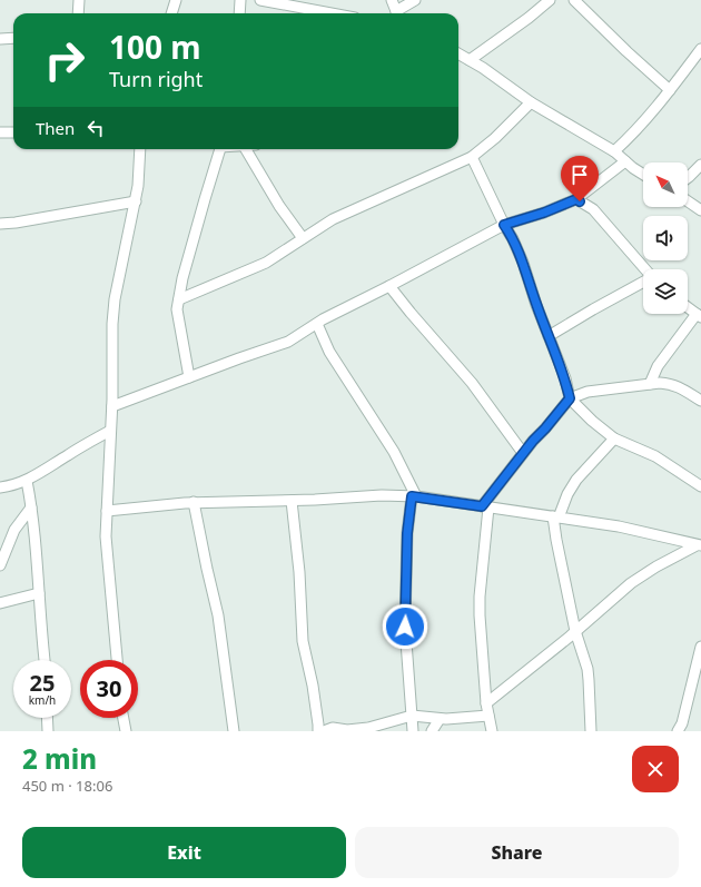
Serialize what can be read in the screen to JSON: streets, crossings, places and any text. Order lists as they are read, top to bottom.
{
  "north": "top left",
  "page": {
    "turn": ["100 m", "Turn right"],
    "then": "Then",
    "speed": "25 km/h",
    "limit": "30",
    "heading": ["2 min", "450 m · 18:06"],
    "buttons": ["Exit", "Share"]
  }
}
